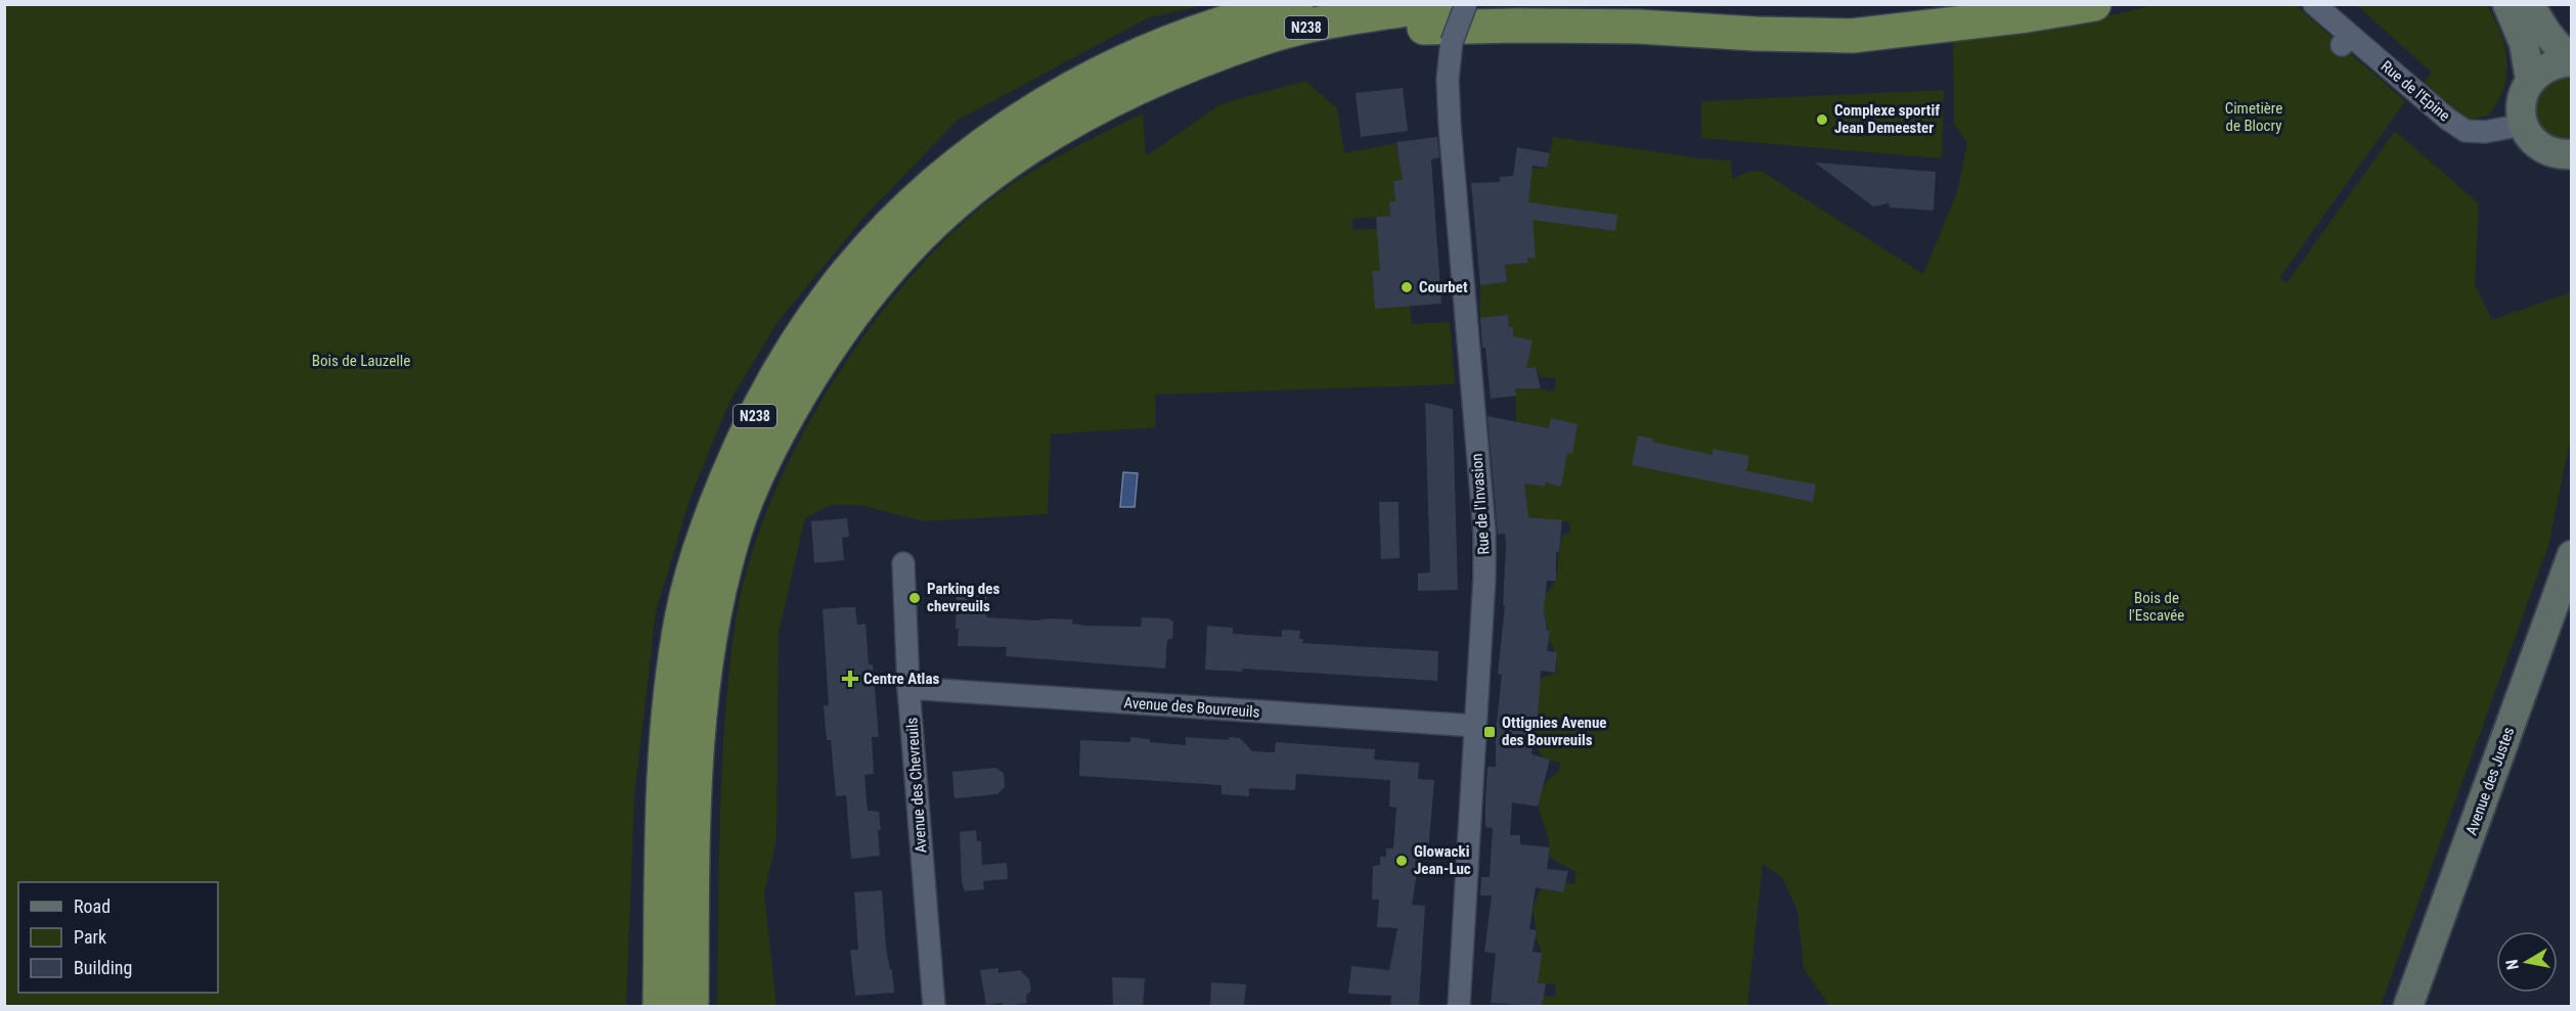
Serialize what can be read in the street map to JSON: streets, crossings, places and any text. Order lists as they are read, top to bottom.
{
  "streets": {
    "highway": ["N238"],
    "main road": ["Avenue des Justes"],
    "street": [
      "Rue de l'Epine",
      "Rue de l'Invasion",
      "Avenue des Bouvreuils",
      "Avenue des Chevreuils"
    ]
  },
  "crossings": [
    ["Rue de l'Invasion", "Avenue des Bouvreuils"],
    ["Avenue des Bouvreuils", "Avenue des Chevreuils"]
  ],
  "parks": ["Cimetière de Blocry", "Bois de Lauzelle", "Bois de l'Escavée"],
  "places": {
    "other": [
      "Complexe sportif Jean Demeester",
      "Courbet",
      "Parking des chevreuils",
      "Glowacki Jean-Luc"
    ],
    "health": ["Centre Atlas"],
    "transit": ["Ottignies Avenue des Bouvreuils"]
  },
  "legend": ["Road", "Park", "Building"],
  "north": "left"
}
